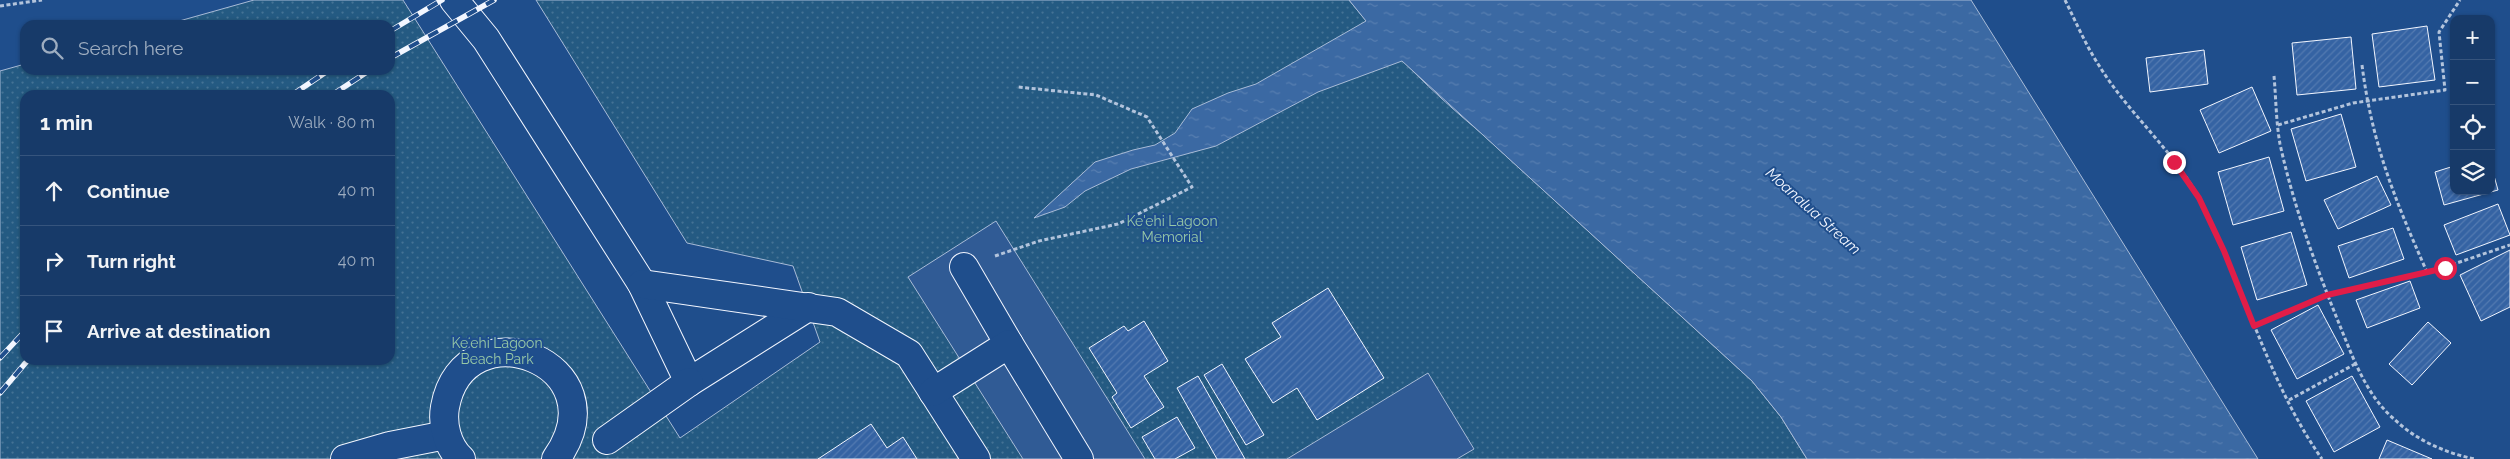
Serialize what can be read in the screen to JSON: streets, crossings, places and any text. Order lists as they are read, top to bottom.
{
  "water": ["Moanalua Stream"],
  "parks": ["Ke'ehi Lagoon Memorial", "Keʻehi Lagoon Beach Park"],
  "page": {
    "map_buttons": ["+", "−"],
    "search": "Search here",
    "heading": ["1 min", "Walk · 80 m"],
    "list": [
      ["Continue", "40 m"],
      ["Turn right", "40 m"],
      "Arrive at destination"
    ]
  }
}
